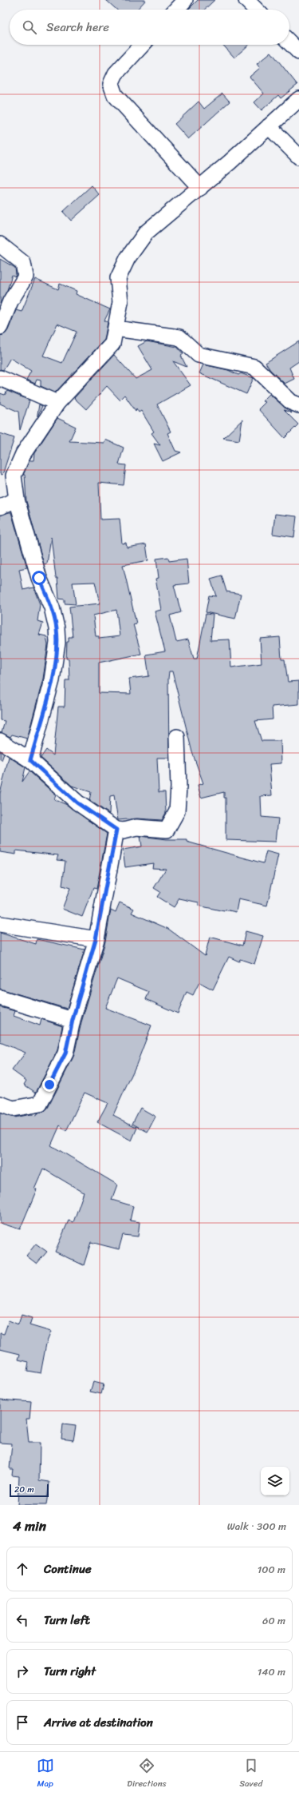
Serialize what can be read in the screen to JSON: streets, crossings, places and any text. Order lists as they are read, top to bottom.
{
  "scale_bar": "20 m",
  "page": {
    "search": "Search here",
    "scale": "20 m",
    "heading": ["4 min", "Walk · 300 m"],
    "list": [
      ["Continue", "100 m"],
      ["Turn left", "60 m"],
      ["Turn right", "140 m"],
      "Arrive at destination"
    ],
    "nav": ["Map", "Directions", "Saved"]
  }
}
